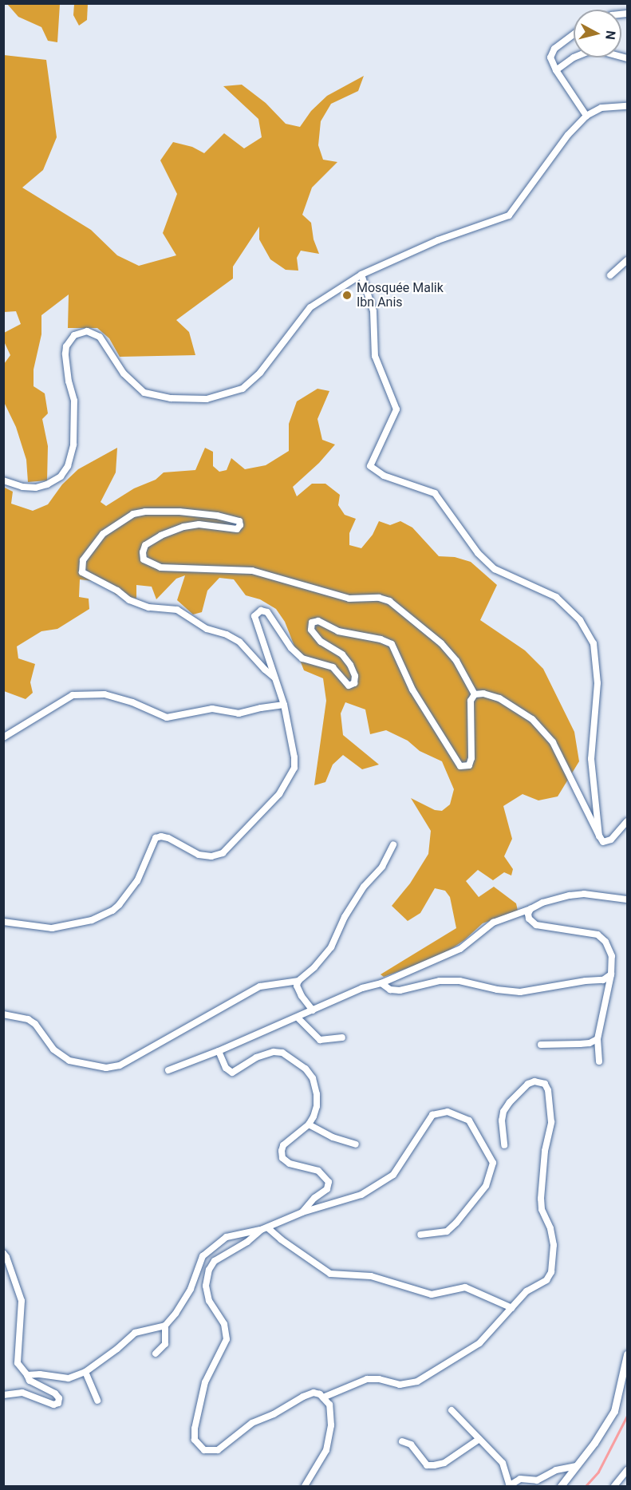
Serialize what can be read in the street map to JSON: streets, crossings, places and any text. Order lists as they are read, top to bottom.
{
  "places": ["Mosquée Malik Ibn Anis"],
  "north": "right"
}
